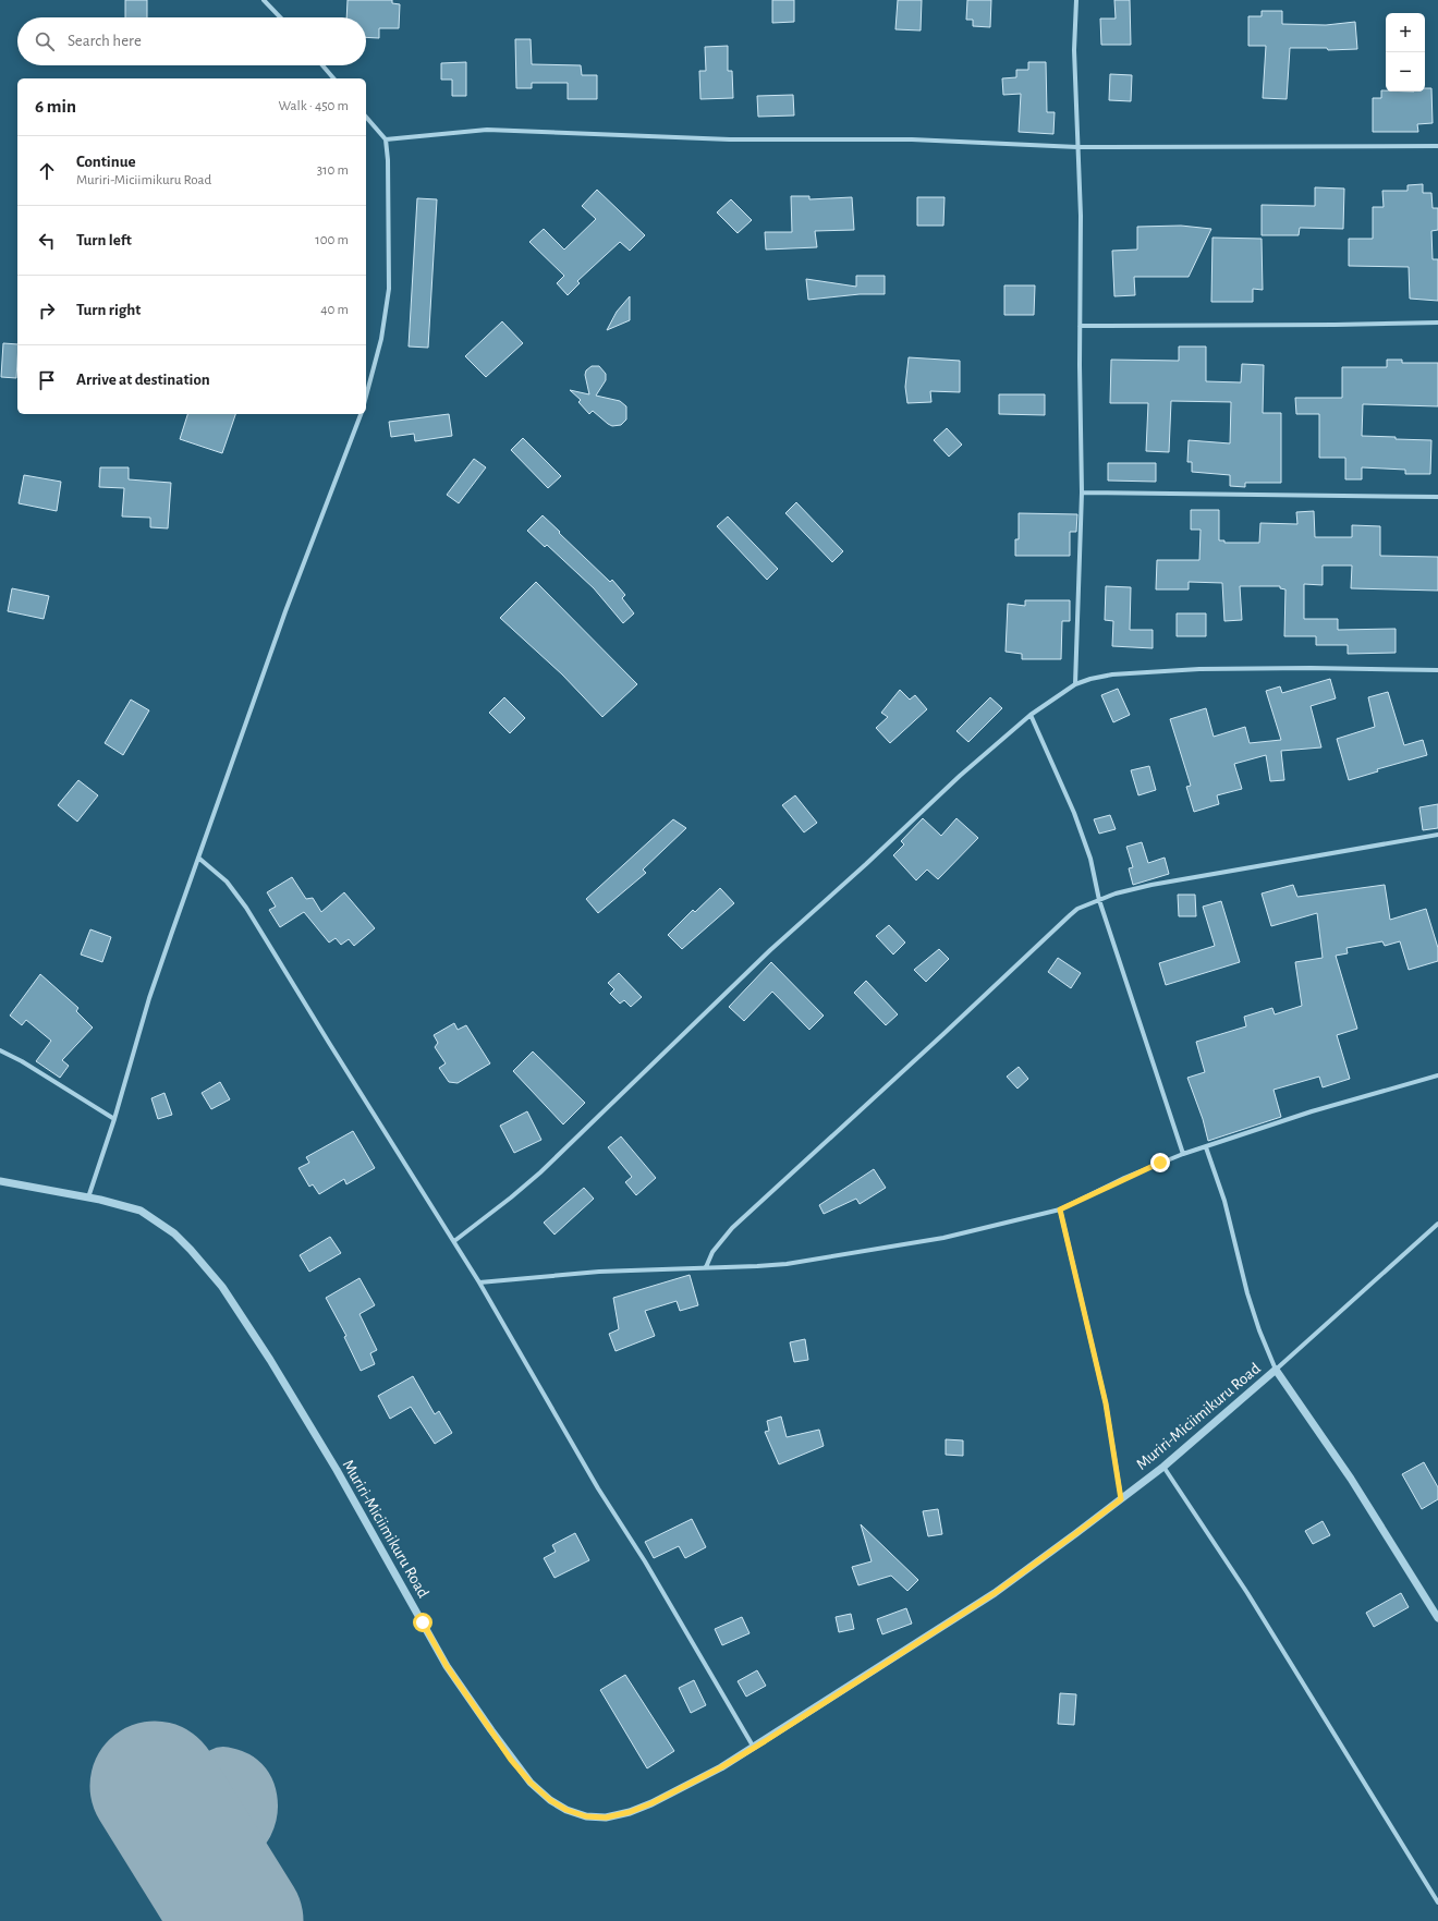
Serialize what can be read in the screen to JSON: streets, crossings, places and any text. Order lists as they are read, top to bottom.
{
  "streets": {
    "street": ["Muriri-Miciimikuru Road"]
  },
  "page": {
    "map_buttons": ["+", "−"],
    "search": "Search here",
    "heading": ["6 min", "Walk · 450 m"],
    "list": [
      ["Continue", "Muriri-Miciimikuru Road", "310 m"],
      ["Turn left", "100 m"],
      ["Turn right", "40 m"],
      "Arrive at destination"
    ]
  }
}
